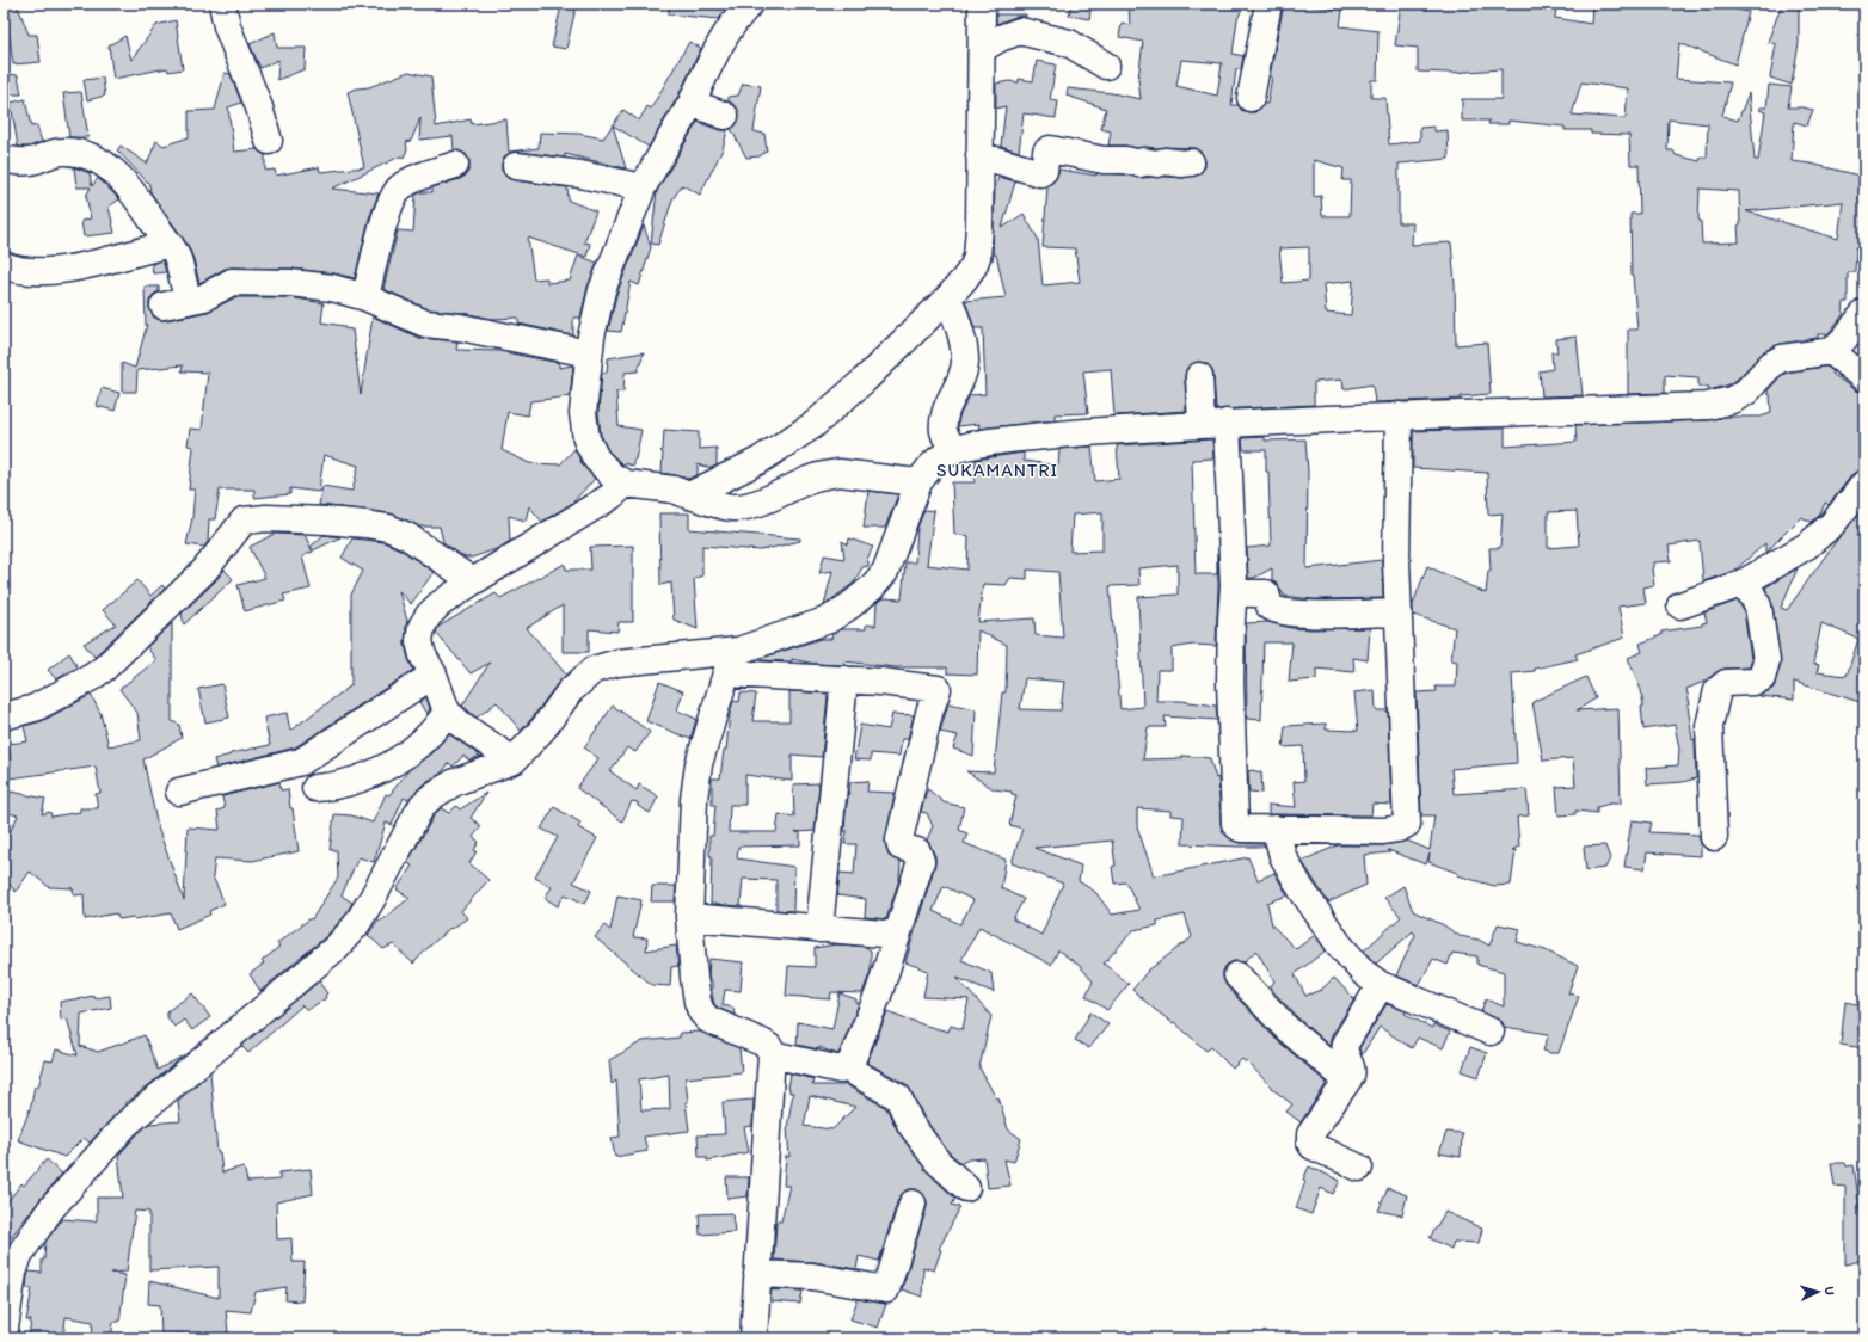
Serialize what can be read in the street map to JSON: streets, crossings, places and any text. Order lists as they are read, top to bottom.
{
  "districts": ["SUKAMANTRI"],
  "north": "right"
}
